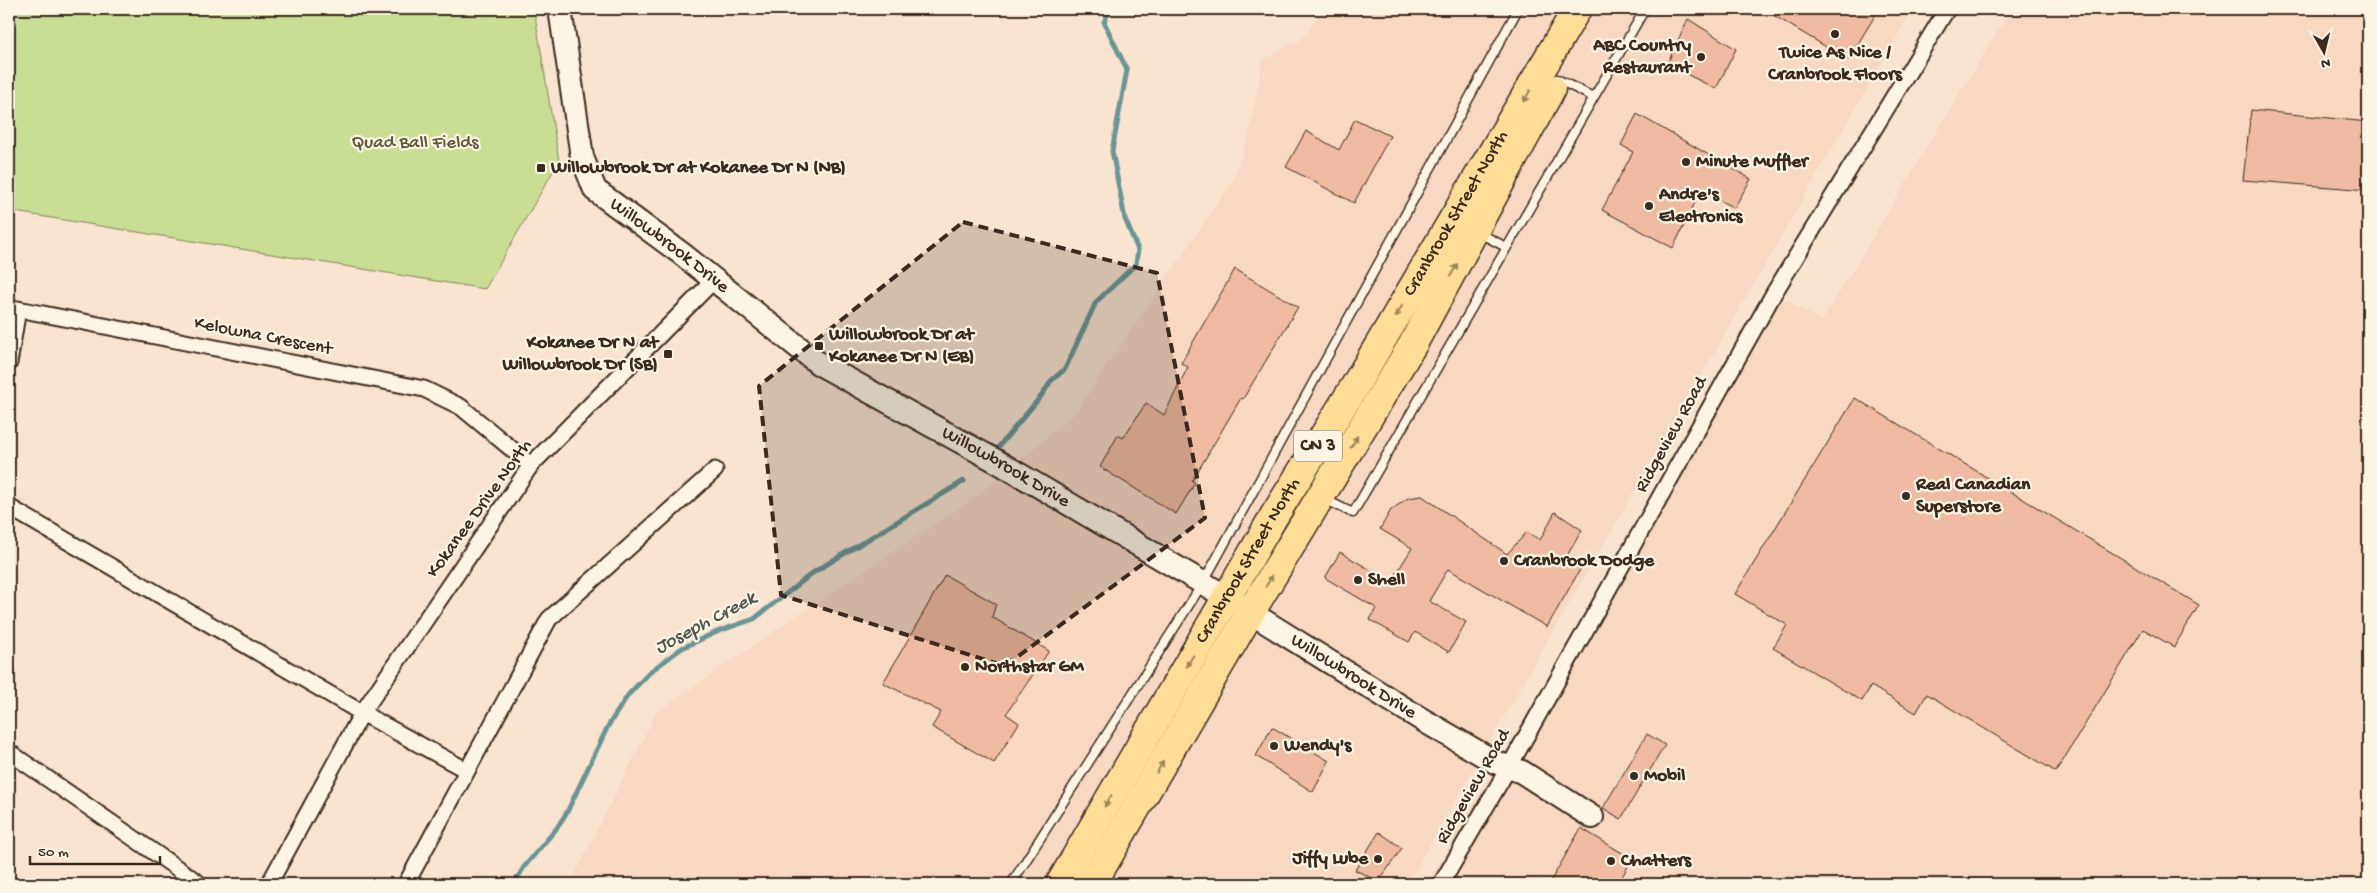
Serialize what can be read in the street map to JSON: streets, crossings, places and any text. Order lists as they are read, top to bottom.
{
  "streets": {
    "highway": ["Cranbrook Street North", "CN 3"],
    "street": [
      "Willowbrook Drive",
      "Kelowna Crescent",
      "Ridgeview Road",
      "Kokanee Drive North"
    ]
  },
  "crossings": [
    ["Cranbrook Street North", "Willowbrook Drive"],
    ["Willowbrook Drive", "Ridgeview Road"],
    ["Willowbrook Drive", "Kokanee Drive North"],
    ["Kelowna Crescent", "Kokanee Drive North"]
  ],
  "water": ["Joseph Creek"],
  "parks": ["Quad Ball Fields"],
  "places": {
    "other": [
      "Twice As Nice / Cranbrook Floors",
      "ABC Country Restaurant",
      "Minute Muffler",
      "Andre's Electronics",
      "Real Canadian Superstore",
      "Cranbrook Dodge",
      "Shell",
      "Northstar GM",
      "Wendy's",
      "Mobil",
      "Jiffy Lube",
      "Chatters"
    ],
    "transit": ["Willowbrook Dr at Kokanee Dr N (NB)", "Willowbrook Dr at Kokanee Dr N (EB)", "Kokanee Dr N at Willowbrook Dr (SB)"]
  },
  "scale_bar": "50 m",
  "north": "bottom"
}
